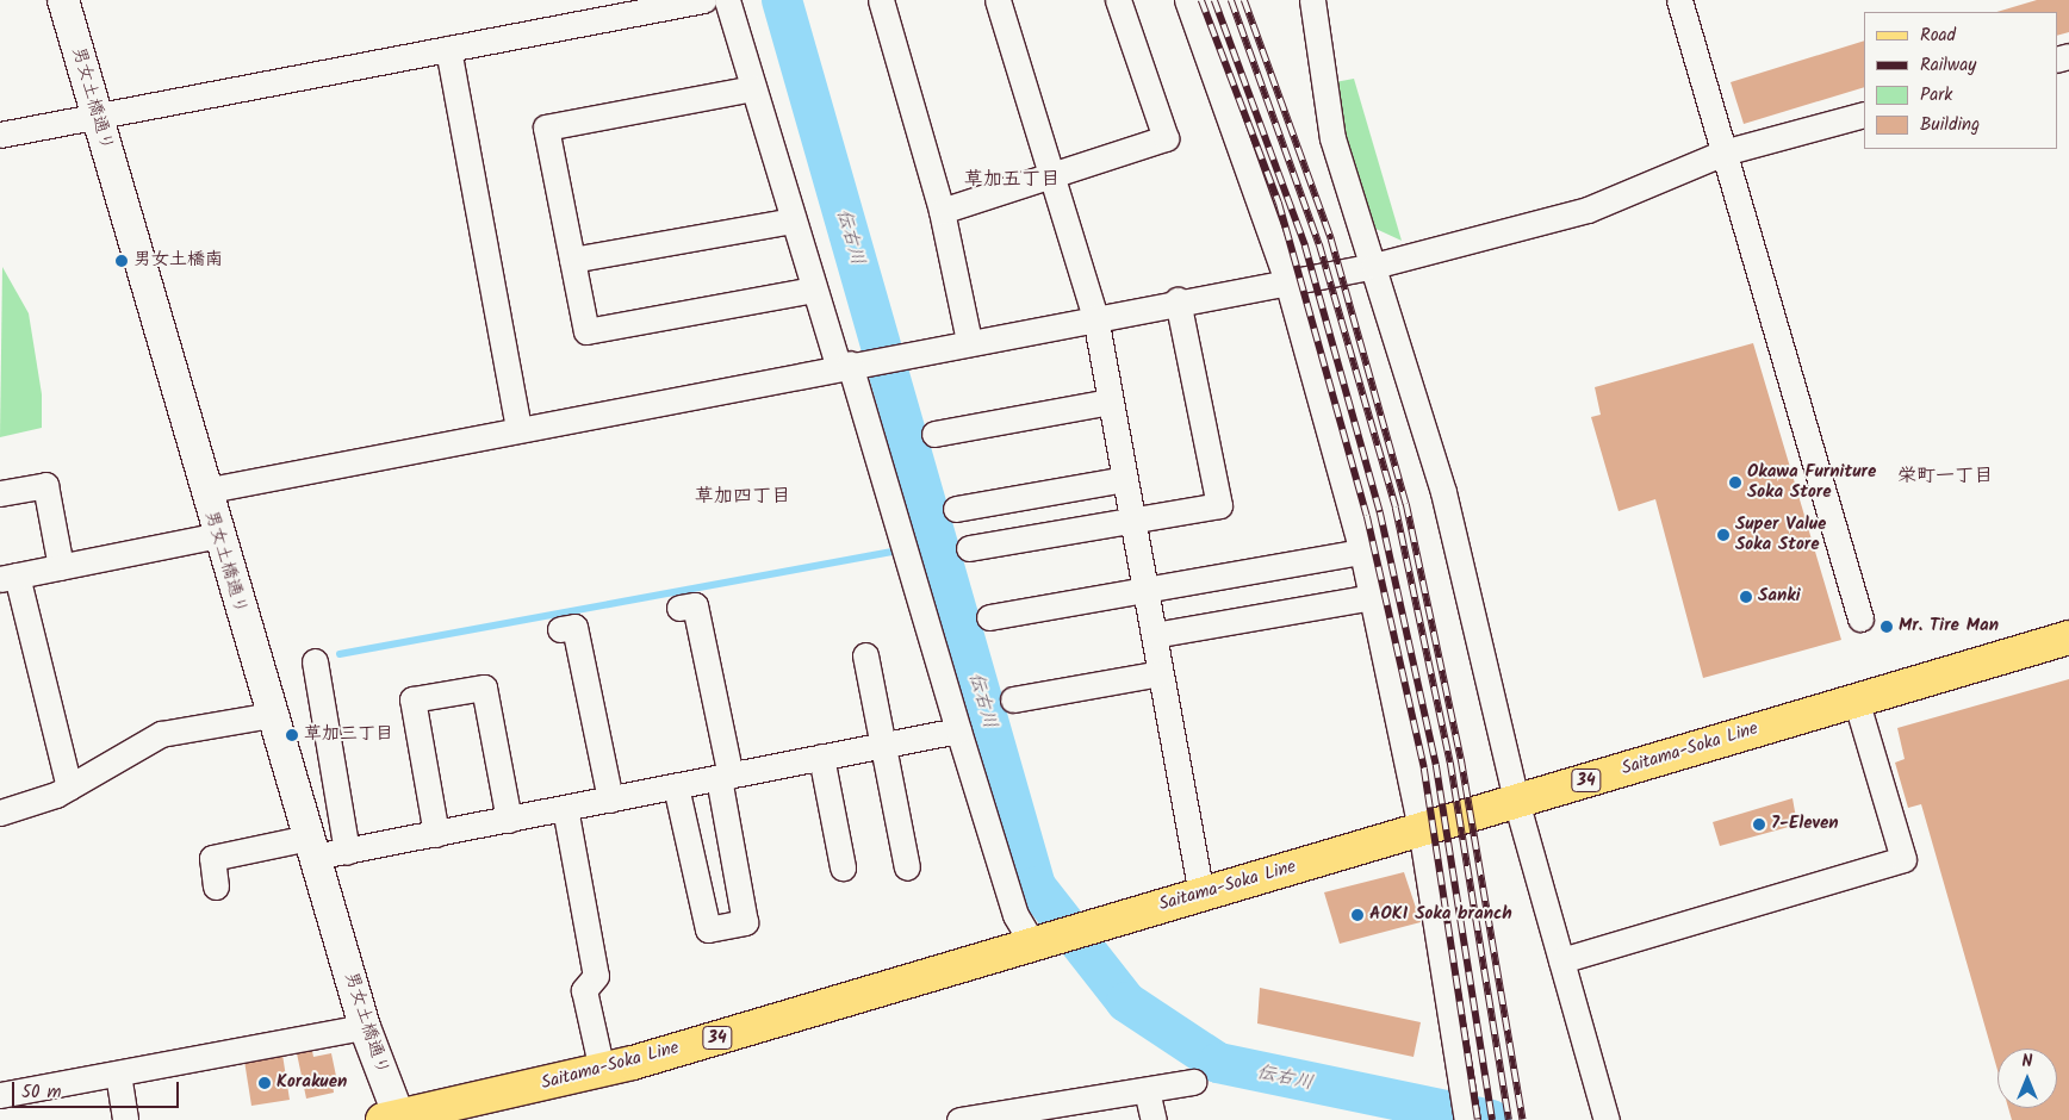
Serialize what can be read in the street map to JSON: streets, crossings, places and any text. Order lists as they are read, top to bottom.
{
  "streets": {
    "main road": ["Saitama-Soka Line", "34"],
    "street": ["男女土橋通り"]
  },
  "crossings": [
    ["男女土橋通り", "Saitama-Soka Line"]
  ],
  "districts": ["草加五丁目", "栄町一丁目", "草加四丁目"],
  "water": ["伝右川"],
  "places": [
    "男女土橋南",
    "Okawa Furniture Soka Store",
    "Super Value Soka Store",
    "Sanki",
    "Mr. Tire Man",
    "草加三丁目",
    "7-Eleven",
    "AOKI Soka branch",
    "Korakuen"
  ],
  "legend": [
    "Road",
    "Railway",
    "Park",
    "Building"
  ],
  "scale_bar": "50 m",
  "north": "top"
}
